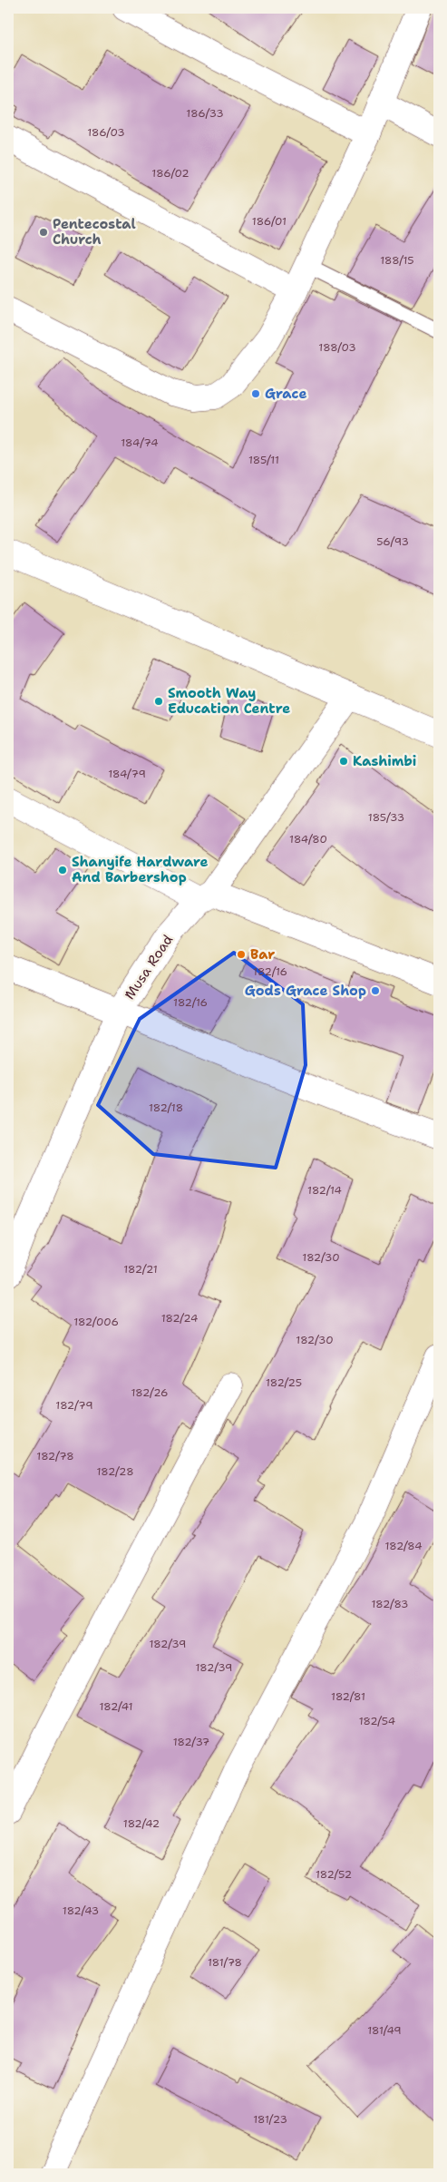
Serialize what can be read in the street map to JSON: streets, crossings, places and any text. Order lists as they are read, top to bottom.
{
  "streets": {
    "street": ["Musa Road"]
  },
  "places": [
    "Pentecostal Church",
    "Grace",
    "Smooth Way Education Centre",
    "Kashimbi",
    "Shanyife Hardware And Barbershop",
    "Bar",
    "Gods Grace Shop"
  ],
  "house_numbers": [
    "186/33",
    "186/03",
    "186/02",
    "186/01",
    "188/15",
    "188/03",
    "184/74",
    "185/11",
    "56/93",
    "184/79",
    "185/33",
    "184/80",
    "182/16",
    "182/16",
    "182/18",
    "182/14",
    "182/30",
    "182/21",
    "182/24",
    "182/006",
    "182/30",
    "182/25",
    "182/26",
    "182/79",
    "182/78",
    "182/28",
    "182/84",
    "182/83",
    "182/39",
    "182/39",
    "182/81",
    "182/41",
    "182/54",
    "182/37",
    "182/42",
    "182/52",
    "182/43",
    "181/78",
    "181/49",
    "181/23"
  ]
}
